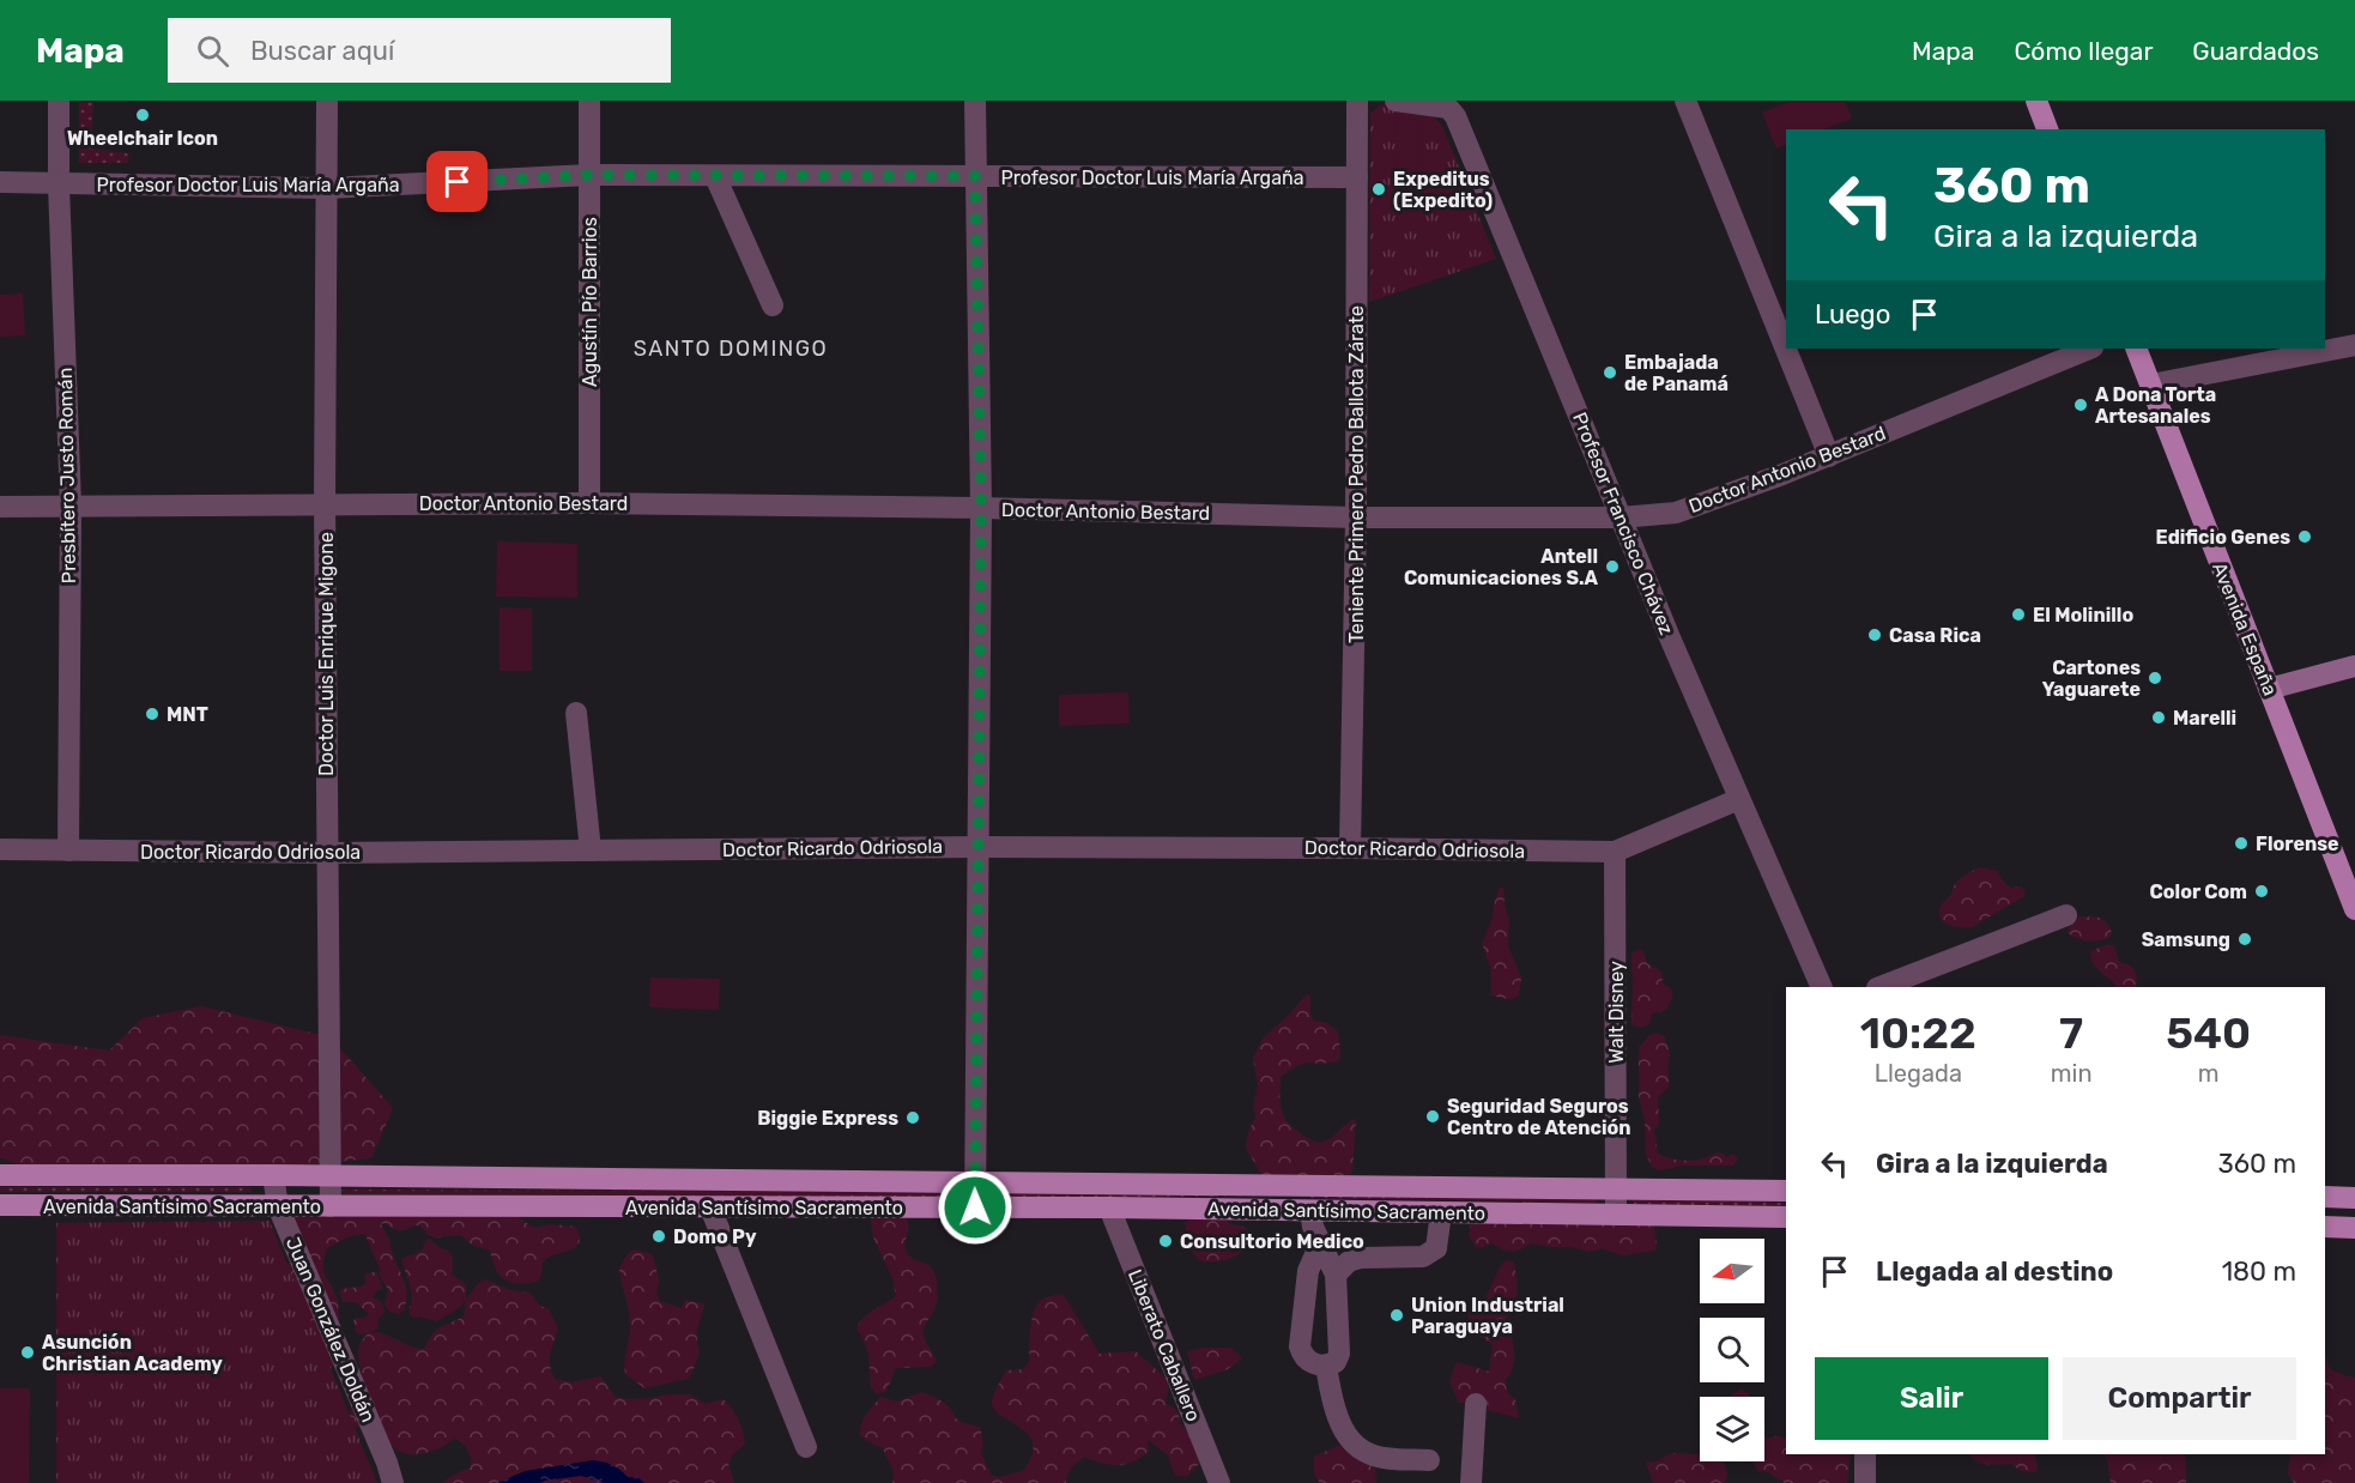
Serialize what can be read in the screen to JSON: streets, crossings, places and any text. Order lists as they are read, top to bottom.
{
  "streets": {
    "main road": ["Avenida España", "Avenida Santísimo Sacramento"],
    "street": [
      "Profesor Doctor Luis María Argaña",
      "Agustín Pío Barrios",
      "Doctor Antonio Bestard",
      "Teniente Primero Pedro Ballota Zárate",
      "Presbítero Justo Román",
      "Profesor Francisco Chávez",
      "Doctor Luis Enrique Migone",
      "Doctor Ricardo Odriosola",
      "Walt Disney",
      "Juan González Doldán",
      "Liberato Caballero"
    ]
  },
  "crossings": [
    ["Profesor Doctor Luis María Argaña", "Agustín Pío Barrios"],
    ["Profesor Doctor Luis María Argaña", "Teniente Primero Pedro Ballota Zárate"],
    ["Profesor Doctor Luis María Argaña", "Presbítero Justo Román"],
    ["Profesor Doctor Luis María Argaña", "Doctor Luis Enrique Migone"],
    ["Agustín Pío Barrios", "Doctor Antonio Bestard"],
    ["Doctor Antonio Bestard", "Teniente Primero Pedro Ballota Zárate"],
    ["Doctor Antonio Bestard", "Presbítero Justo Román"],
    ["Doctor Antonio Bestard", "Profesor Francisco Chávez"],
    ["Doctor Antonio Bestard", "Doctor Luis Enrique Migone"],
    ["Teniente Primero Pedro Ballota Zárate", "Doctor Ricardo Odriosola"],
    ["Presbítero Justo Román", "Doctor Ricardo Odriosola"],
    ["Profesor Francisco Chávez", "Doctor Ricardo Odriosola"],
    ["Doctor Luis Enrique Migone", "Doctor Ricardo Odriosola"],
    ["Doctor Luis Enrique Migone", "Avenida Santísimo Sacramento"],
    ["Doctor Ricardo Odriosola", "Walt Disney"],
    ["Walt Disney", "Avenida Santísimo Sacramento"],
    ["Avenida Santísimo Sacramento", "Juan González Doldán"],
    ["Avenida Santísimo Sacramento", "Liberato Caballero"]
  ],
  "districts": ["SANTO DOMINGO"],
  "places": [
    "Wheelchair Icon",
    "Expeditus (Expedito)",
    "Embajada de Panamá",
    "A Dona Torta Artesanales",
    "Edificio Genes",
    "Antell Comunicaciones S.A",
    "El Molinillo",
    "Casa Rica",
    "Cartones Yaguarete",
    "MNT",
    "Marelli",
    "Florense",
    "Color Com",
    "Samsung",
    "Seguridad Seguros Centro de Atención",
    "Biggie Express",
    "Domo Py",
    "Consultorio Medico",
    "Union Industrial Paraguaya",
    "Asunción Christian Academy"
  ],
  "north": "left",
  "page": {
    "header": "Mapa",
    "search": "Buscar aquí",
    "nav": ["Mapa", "Cómo llegar", "Guardados"],
    "turn": ["360 m", "Gira a la izquierda"],
    "then": "Luego",
    "eta": [
      "10:22",
      "Llegada",
      "7",
      "min",
      "540",
      "m"
    ],
    "list": [
      {
        "name": "Gira a la izquierda",
        "value": "360 m"
      },
      {
        "name": "Llegada al destino",
        "value": "180 m"
      }
    ],
    "buttons": ["Salir", "Compartir"]
  }
}
